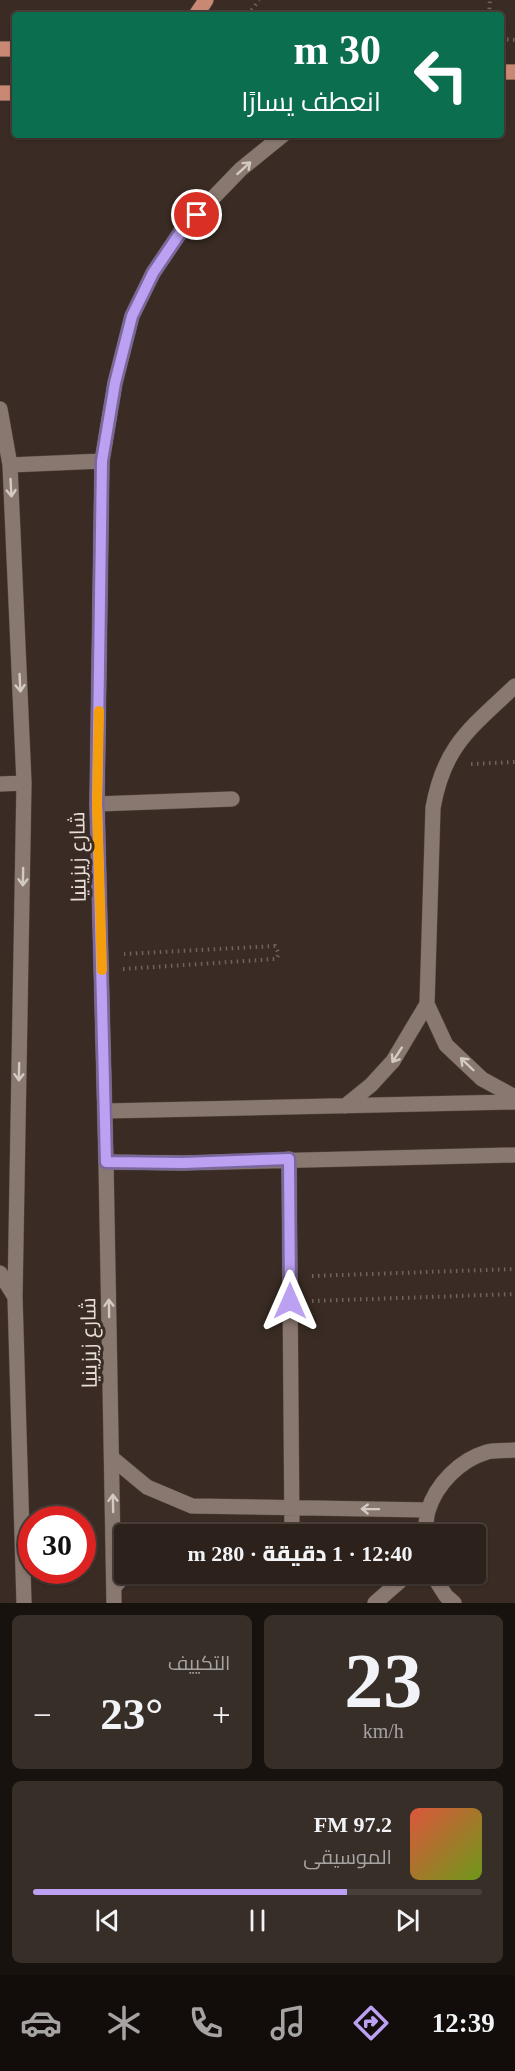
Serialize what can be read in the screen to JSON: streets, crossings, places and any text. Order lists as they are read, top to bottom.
{
  "streets": {
    "main road": ["شارع زيزينيا"]
  },
  "page": {
    "turn": ["30 m", "انعطف يسارًا"],
    "limit": "30",
    "trip": "12:40 · 1 دقيقة · 280 m",
    "tile": [
      ["23", "km/h"],
      "التكييف"
    ],
    "heat": ["−", "23°", "+"],
    "song": ["97.2 FM", "الموسيقى"],
    "tabs": "12:39"
  }
}
